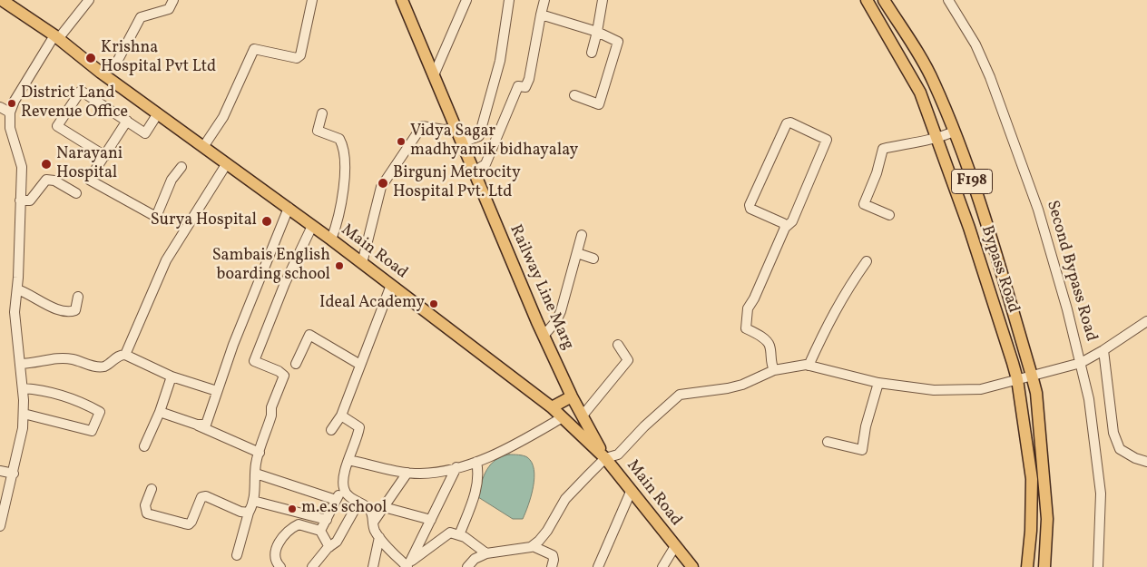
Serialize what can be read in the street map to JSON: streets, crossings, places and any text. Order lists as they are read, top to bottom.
{
  "streets": {
    "main road": [
      "F198",
      "Main Road",
      "Bypass Road",
      "Railway Line Marg"
    ],
    "street": ["Second Bypass Road"]
  },
  "crossings": [
    ["Main Road", "Railway Line Marg"]
  ],
  "places": [
    "Krishna Hospital Pvt Ltd",
    "District Land Revenue Office",
    "Vidya Sagar madhyamik bidhayalay",
    "Narayani Hospital",
    "Birgunj Metrocity Hospital Pvt. Ltd",
    "Surya Hospital",
    "Sambais English boarding school",
    "Ideal Academy",
    "m.e.s school"
  ]
}
